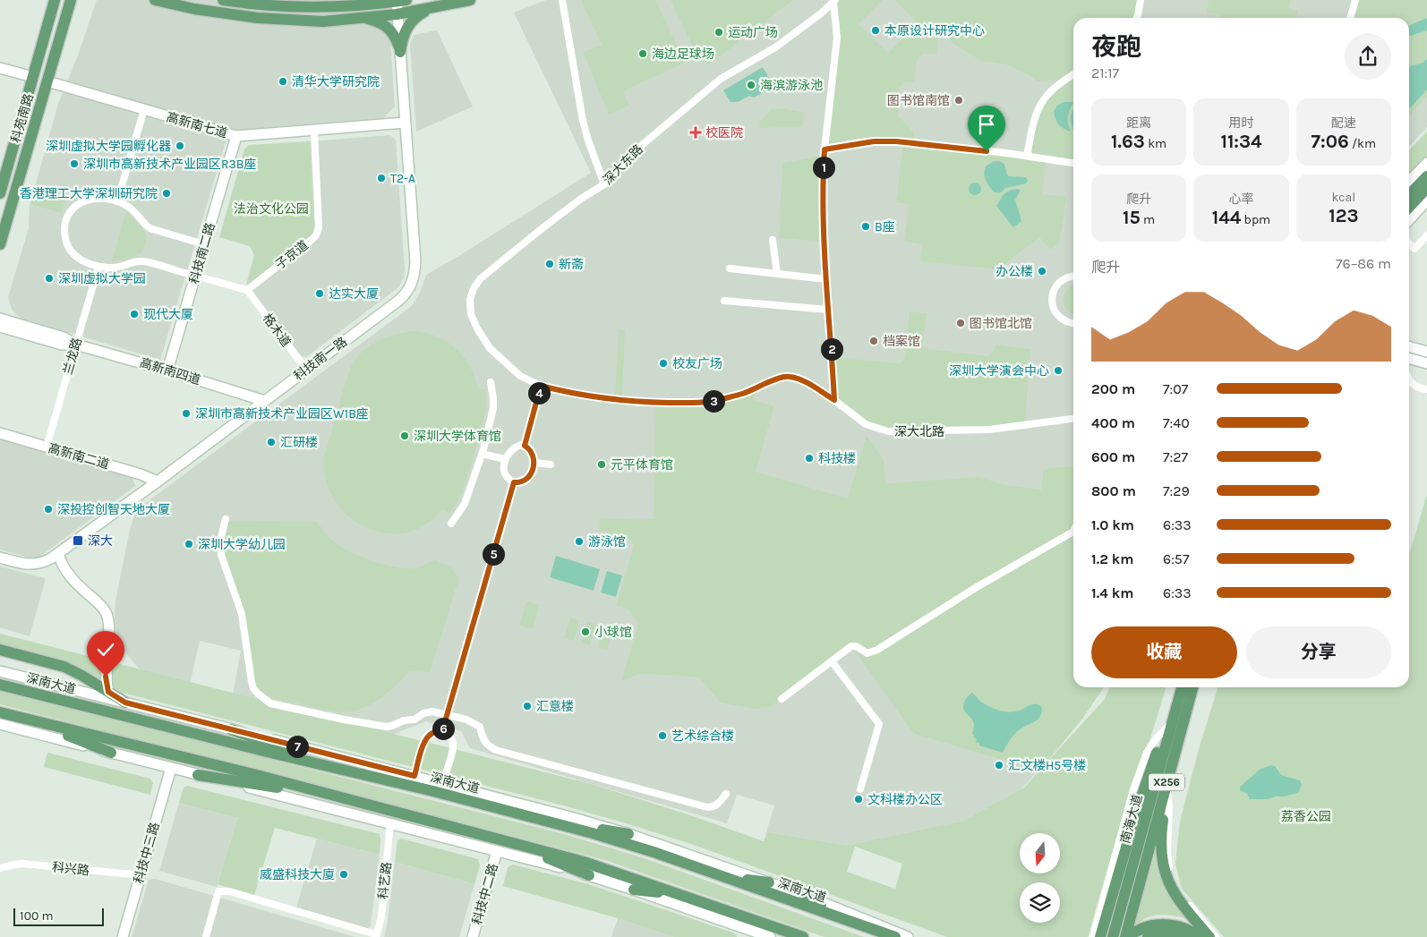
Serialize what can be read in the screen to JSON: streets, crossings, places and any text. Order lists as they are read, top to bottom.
{
  "streets": {
    "main road": [
      "科苑南路",
      "深南大道",
      "X256",
      "南海大道"
    ],
    "street": [
      "高新南七道",
      "深大东路",
      "科技南二路",
      "子京道",
      "格木道",
      "兰龙路",
      "科技南一路",
      "高新南四道",
      "深大北路",
      "高新南二道",
      "科技中三路",
      "科兴路",
      "科艺路",
      "科技中二路"
    ]
  },
  "crossings": [
    ["科苑南路", "高新南七道"],
    ["高新南七道", "科技南二路"],
    ["高新南七道", "子京道"],
    ["高新南七道", "科技南一路"],
    ["深大东路", "深大北路"],
    ["科技南二路", "高新南四道"],
    ["子京道", "格木道"],
    ["格木道", "科技南一路"],
    ["兰龙路", "高新南四道"],
    ["兰龙路", "高新南二道"],
    ["科技南一路", "高新南四道"],
    ["科技南一路", "高新南二道"],
    ["科技中三路", "科兴路"]
  ],
  "parks": ["法治文化公园", "荔香公园"],
  "places": {
    "other": [
      "本原设计研究中心",
      "运动广场",
      "海边足球场",
      "清华大学研究院",
      "海滨游泳池",
      "图书馆南馆",
      "深圳虚拟大学园孵化器",
      "深圳市高新技术产业园区R3B座",
      "T2-A",
      "香港理工大学深圳研究院",
      "B座",
      "新斋",
      "办公楼",
      "深圳虚拟大学园",
      "达实大厦",
      "现代大厦",
      "图书馆北馆",
      "档案馆",
      "校友广场",
      "深圳大学演会中心",
      "深圳市高新技术产业园区W1B座",
      "深圳大学体育馆",
      "汇研楼",
      "科技楼",
      "元平体育馆",
      "深投控创智天地大厦",
      "游泳馆",
      "深圳大学幼儿园",
      "小球馆",
      "汇意楼",
      "艺术综合楼",
      "汇文楼H5号楼",
      "文科楼办公区",
      "威盛科技大廈"
    ],
    "health": ["校医院"],
    "transit": ["深大"]
  },
  "scale_bar": "100 m",
  "north": "bottom",
  "page": {
    "heading": ["夜跑", "21:17"],
    "stats": [
      ["距离", "1.63 km"],
      ["用时", "11:34"],
      ["配速", "7:06 /km"],
      ["爬升", "15 m"],
      ["心率", "144 bpm"],
      ["kcal", "123"]
    ],
    "pins": [
      "1",
      "2",
      "4",
      "3",
      "5",
      "6",
      "7"
    ],
    "chart": ["爬升", "76–86 m"],
    "list": [
      {
        "name": "200 m",
        "note": "7:07"
      },
      {
        "name": "400 m",
        "note": "7:40"
      },
      {
        "name": "600 m",
        "note": "7:27"
      },
      {
        "name": "800 m",
        "note": "7:29"
      },
      {
        "name": "1.0 km",
        "note": "6:33"
      },
      {
        "name": "1.2 km",
        "note": "6:57"
      },
      {
        "name": "1.4 km",
        "note": "6:33"
      }
    ],
    "buttons": ["收藏", "分享"],
    "scale": "100 m"
  }
}
